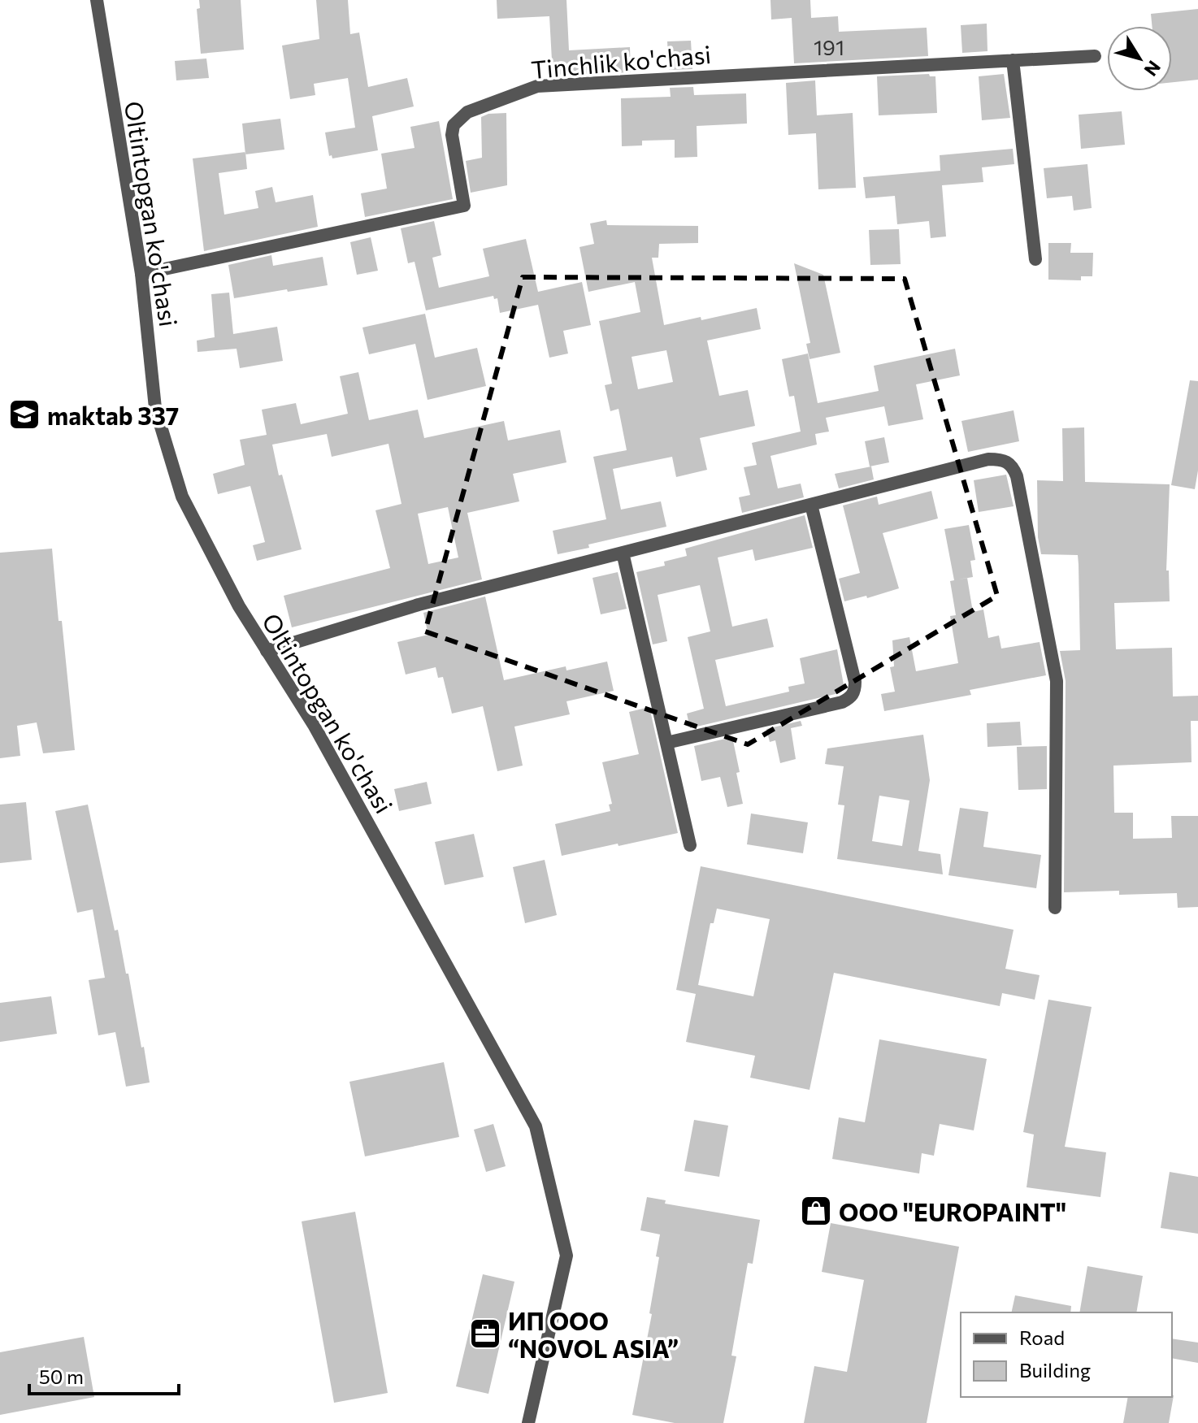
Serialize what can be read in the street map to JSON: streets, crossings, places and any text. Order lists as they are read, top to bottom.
{
  "streets": {
    "street": ["Tinchlik ko'chasi", "Oltintopgan ko'chasi"]
  },
  "crossings": [
    ["Tinchlik ko'chasi", "Oltintopgan ko'chasi"]
  ],
  "places": {
    "school or university": ["maktab 337"],
    "shop": ["OOO \"EUROPAINT\""],
    "office": ["ИП ООО “NOVOL ASIA”"]
  },
  "house_numbers": ["191"],
  "legend": ["Road", "Building"],
  "scale_bar": "50 m",
  "north": "bottom right"
}
